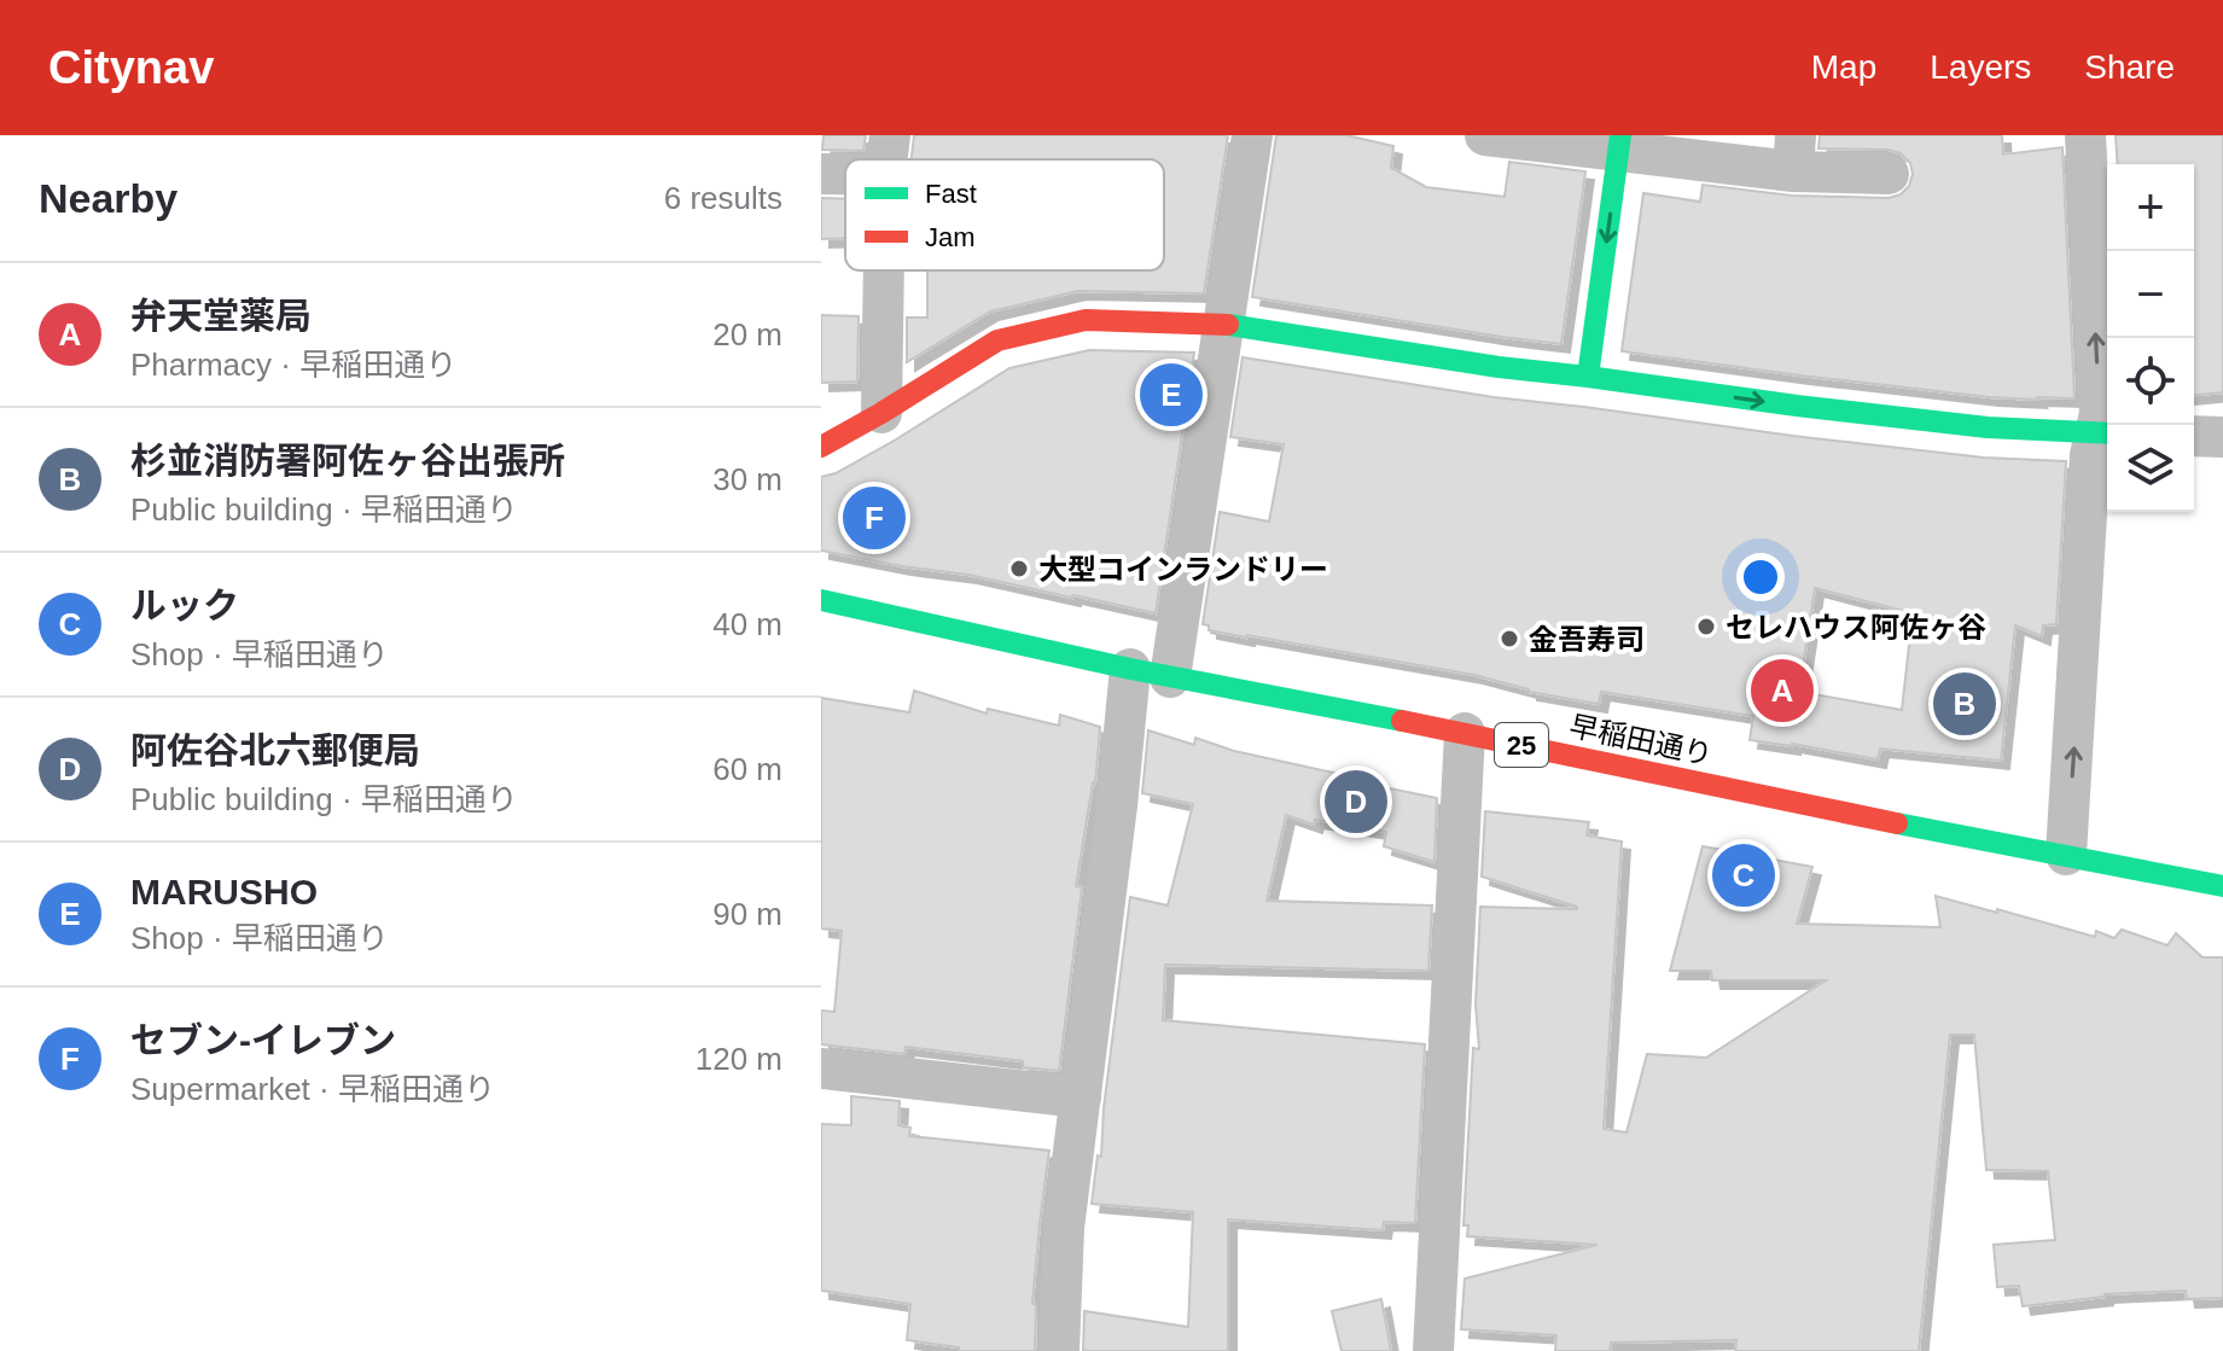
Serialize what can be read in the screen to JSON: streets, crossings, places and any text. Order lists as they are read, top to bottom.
{
  "streets": {
    "street": ["早稲田通り", "25"]
  },
  "places": ["大型コインランドリー", "セレハウス阿佐ヶ谷", "金吾寿司"],
  "legend": ["Fast", "Jam"],
  "page": {
    "header": "Citynav",
    "nav": ["Map", "Layers", "Share"],
    "heading": ["Nearby", "6 results"],
    "map_buttons": ["+", "−"],
    "list": [
      {
        "mark": "A",
        "name": "弁天堂薬局",
        "note": "Pharmacy · 早稲田通り",
        "value": "20 m"
      },
      {
        "mark": "B",
        "name": "杉並消防署阿佐ヶ谷出張所",
        "note": "Public building · 早稲田通り",
        "value": "30 m"
      },
      {
        "mark": "C",
        "name": "ルック",
        "note": "Shop · 早稲田通り",
        "value": "40 m"
      },
      {
        "mark": "D",
        "name": "阿佐谷北六郵便局",
        "note": "Public building · 早稲田通り",
        "value": "60 m"
      },
      {
        "mark": "E",
        "name": "MARUSHO",
        "note": "Shop · 早稲田通り",
        "value": "90 m"
      },
      {
        "mark": "F",
        "name": "セブン-イレブン",
        "note": "Supermarket · 早稲田通り",
        "value": "120 m"
      }
    ],
    "pins": [
      "E",
      "F",
      "A",
      "B",
      "D",
      "C"
    ]
  }
}
